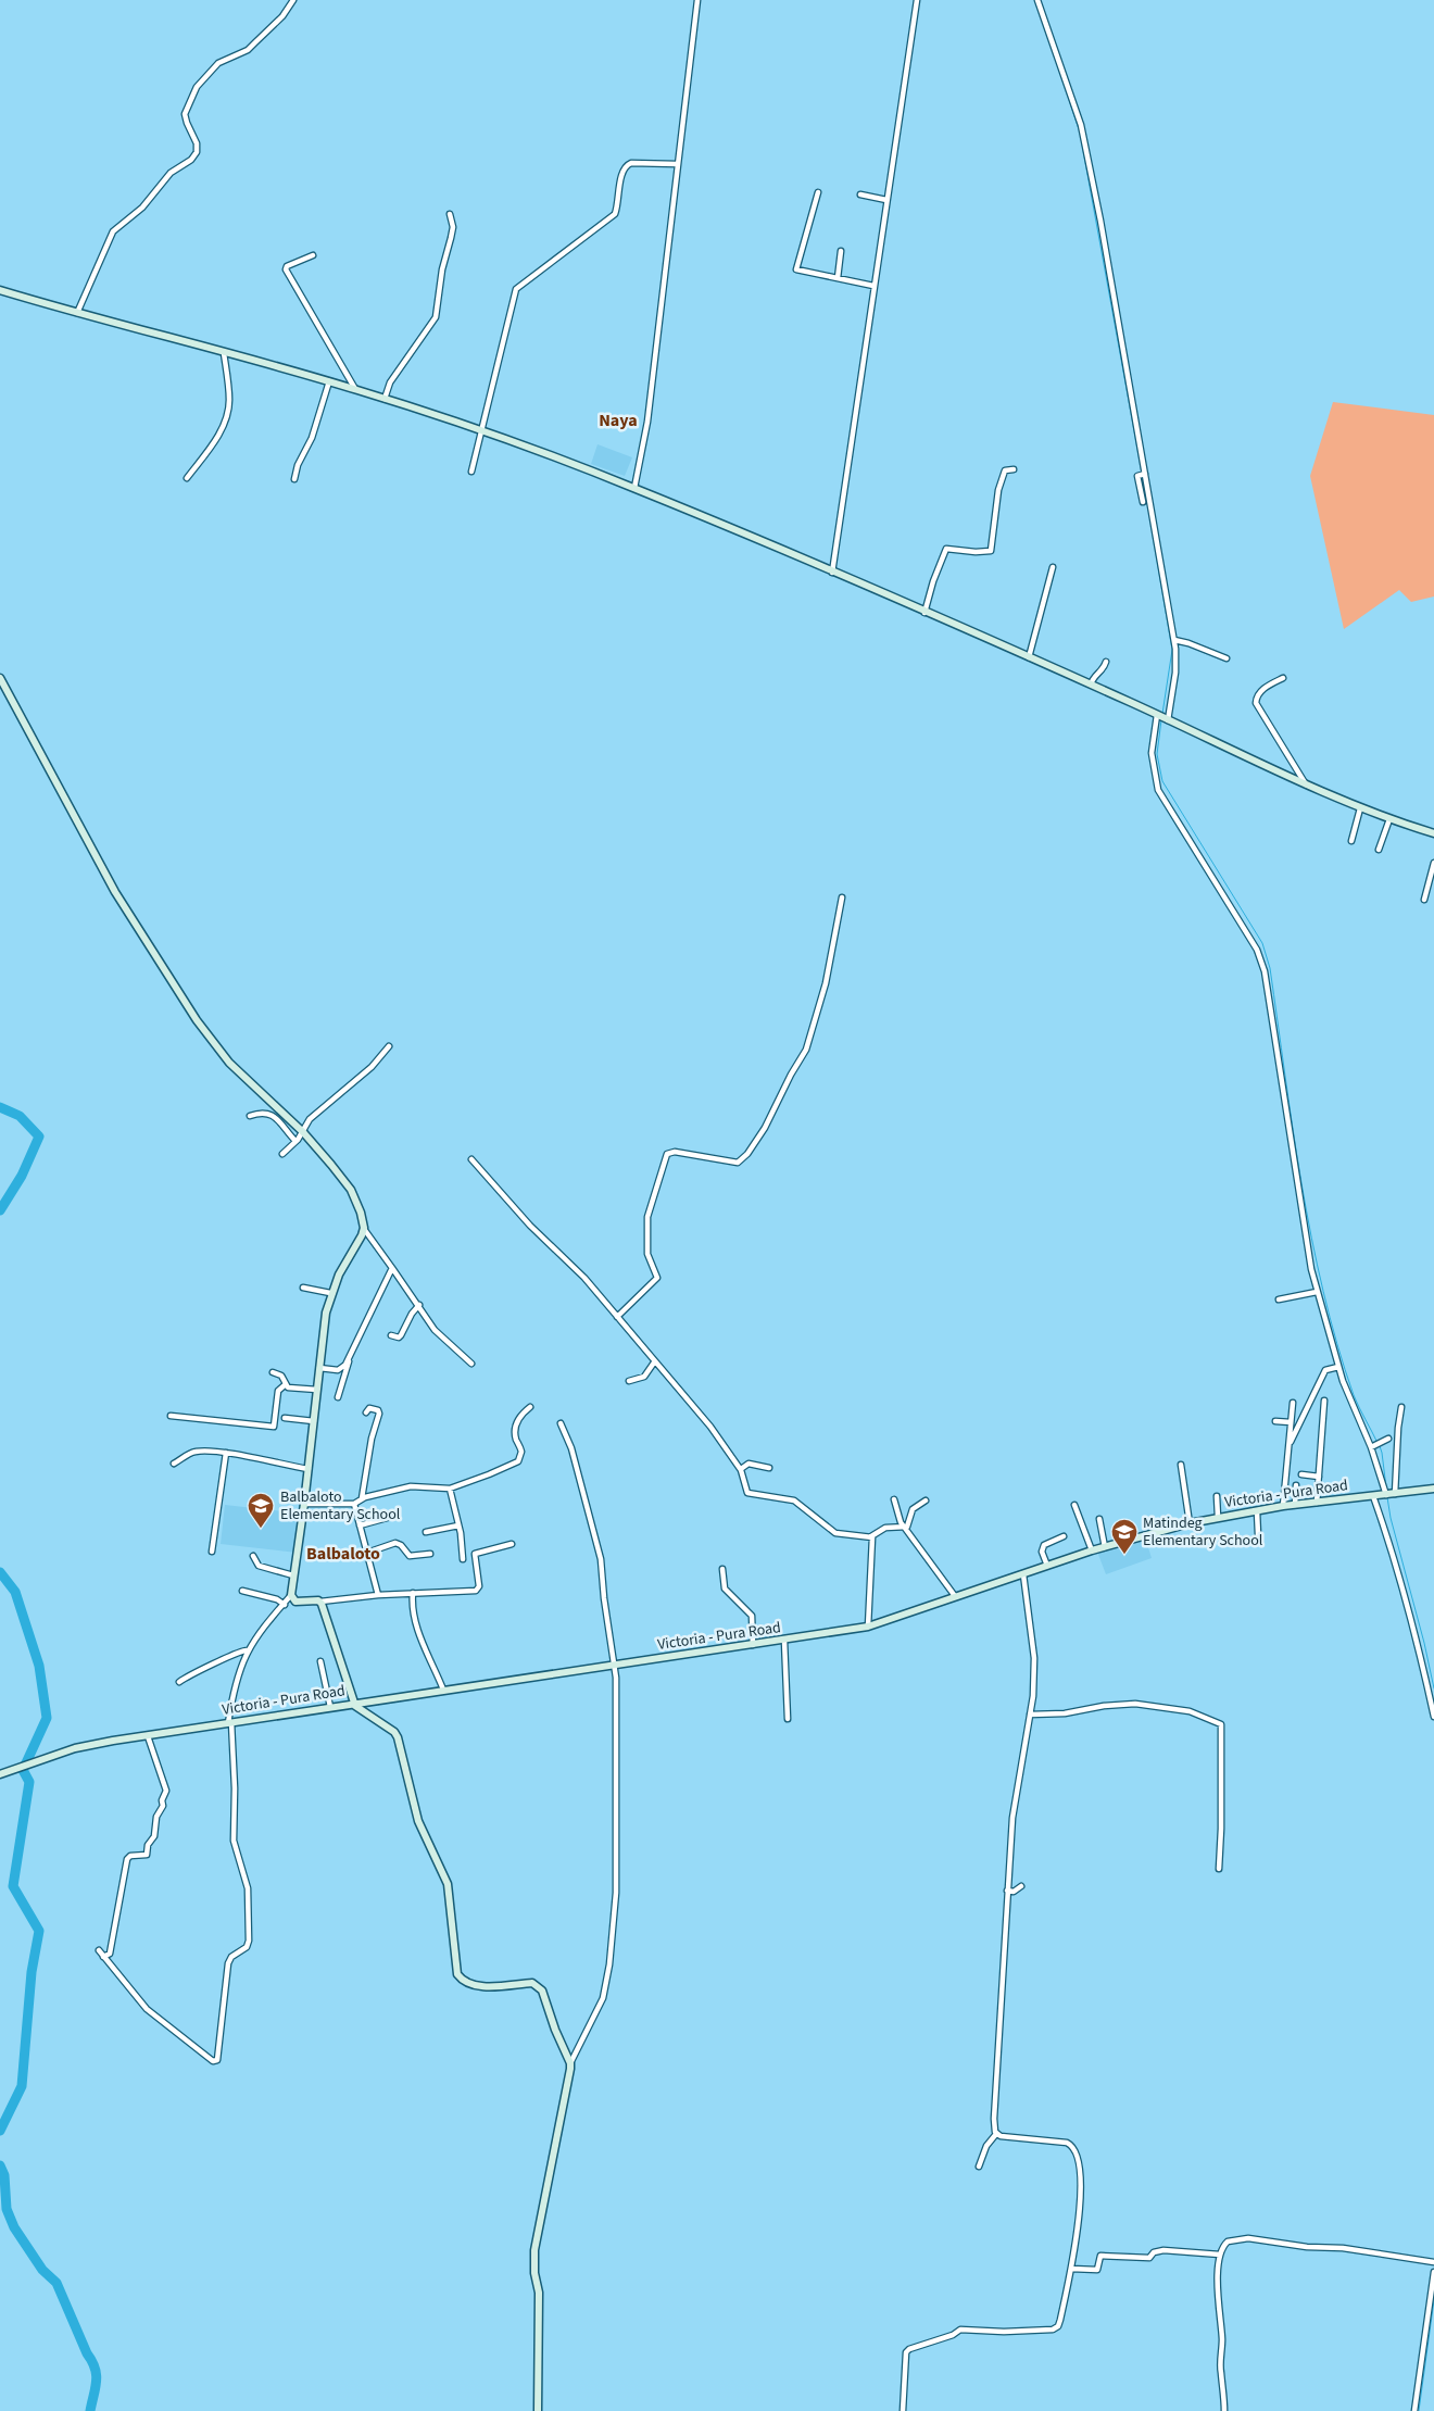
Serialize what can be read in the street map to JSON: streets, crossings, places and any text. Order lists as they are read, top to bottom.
{
  "streets": {
    "street": ["Victoria - Pura Road"]
  },
  "districts": ["Naya", "Balbaloto"],
  "places": {
    "school or university": ["Balbaloto Elementary School", "Matindeg Elementary School"]
  }
}
